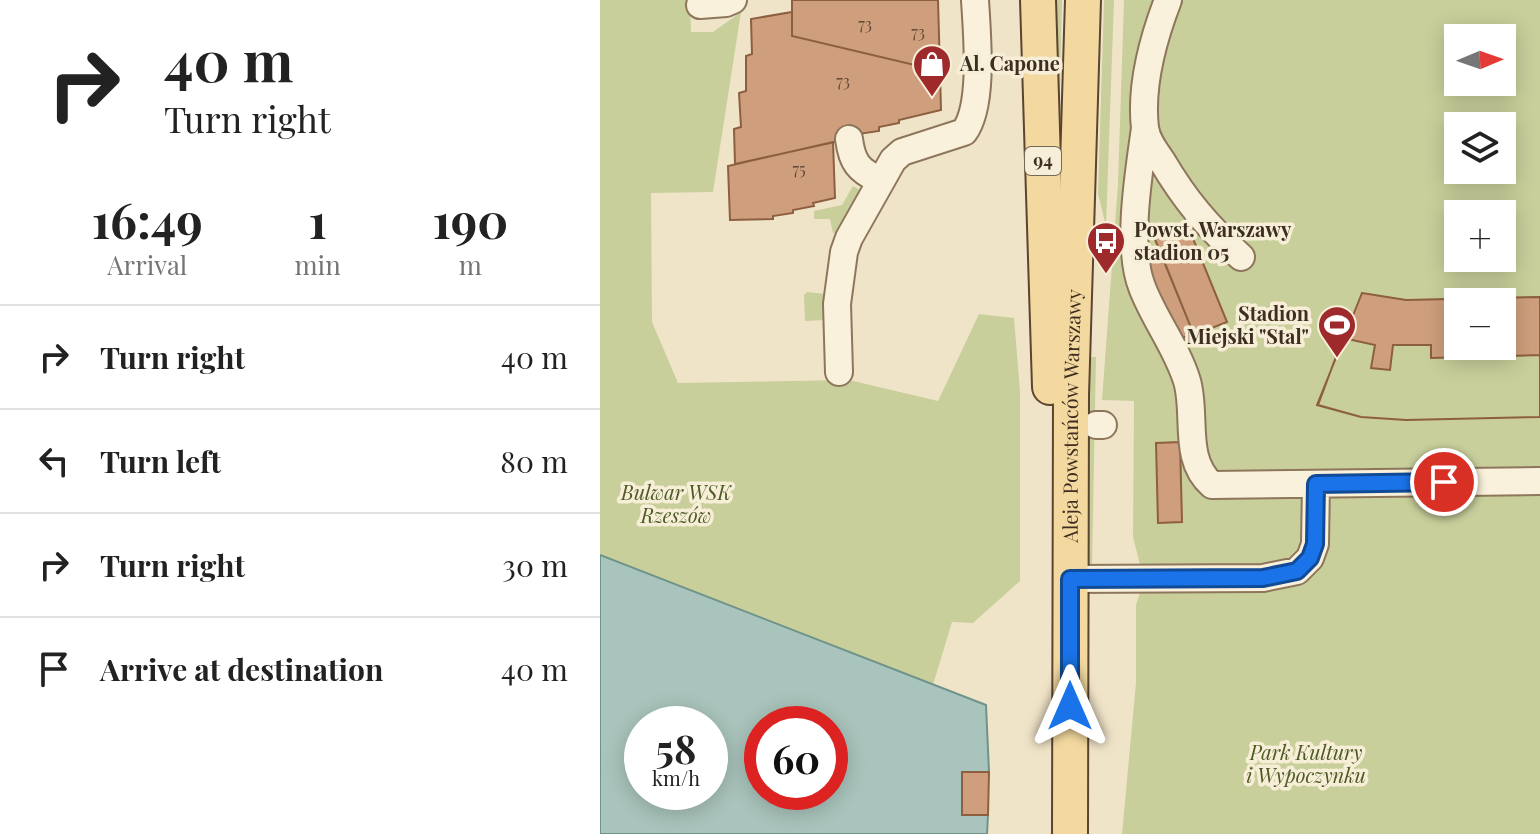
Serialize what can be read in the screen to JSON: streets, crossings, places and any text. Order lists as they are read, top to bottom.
{
  "streets": {
    "main road": ["94", "Aleja Powstańców Warszawy"]
  },
  "parks": ["Bulwar WSK Rzeszów", "Park Kultury i Wypoczynku"],
  "places": {
    "shop": ["Al. Capone"],
    "bus stop": ["Powst. Warszawy stadion 05"],
    "sports": ["Stadion Miejski \"Stal\""]
  },
  "house_numbers": [
    "73",
    "73",
    "73",
    "75"
  ],
  "north": "right",
  "page": {
    "turn": ["40 m", "Turn right"],
    "map_buttons": ["+", "−"],
    "eta": [
      "16:49",
      "Arrival",
      "1",
      "min",
      "190",
      "m"
    ],
    "list": [
      {
        "name": "Turn right",
        "value": "40 m"
      },
      {
        "name": "Turn left",
        "value": "80 m"
      },
      {
        "name": "Turn right",
        "value": "30 m"
      },
      {
        "name": "Arrive at destination",
        "value": "40 m"
      }
    ],
    "speed": "58 km/h",
    "limit": "60"
  }
}
